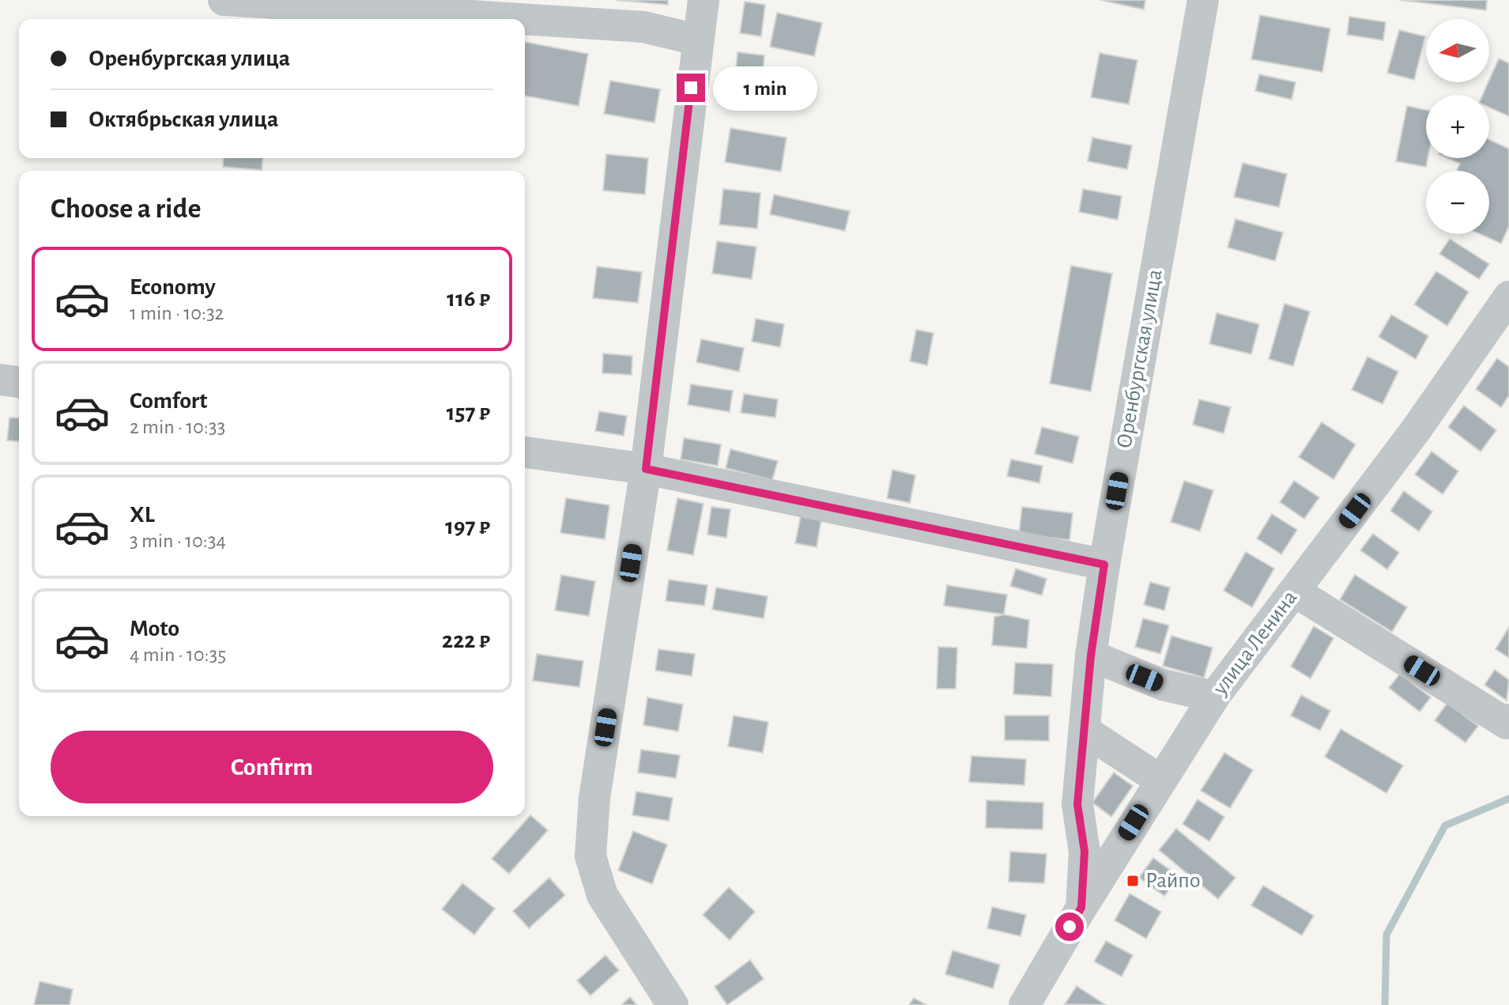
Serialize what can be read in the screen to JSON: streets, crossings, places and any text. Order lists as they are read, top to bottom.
{
  "streets": {
    "street": ["Оренбургская улица", "улица Ленина"]
  },
  "crossings": [
    ["Оренбургская улица", "улица Ленина"]
  ],
  "places": {
    "transit": ["Райпо"]
  },
  "north": "left",
  "page": {
    "map_buttons": ["+", "−"],
    "banner": ["Оренбургская улица", "Октябрьская улица"],
    "bubble": "1 min",
    "heading": "Choose a ride",
    "list": [
      {
        "name": "Economy",
        "note": "1 min · 10:32",
        "value": "116 ₽"
      },
      {
        "name": "Comfort",
        "note": "2 min · 10:33",
        "value": "157 ₽"
      },
      {
        "name": "XL",
        "note": "3 min · 10:34",
        "value": "197 ₽"
      },
      {
        "name": "Moto",
        "note": "4 min · 10:35",
        "value": "222 ₽"
      }
    ],
    "buttons": "Confirm"
  }
}
